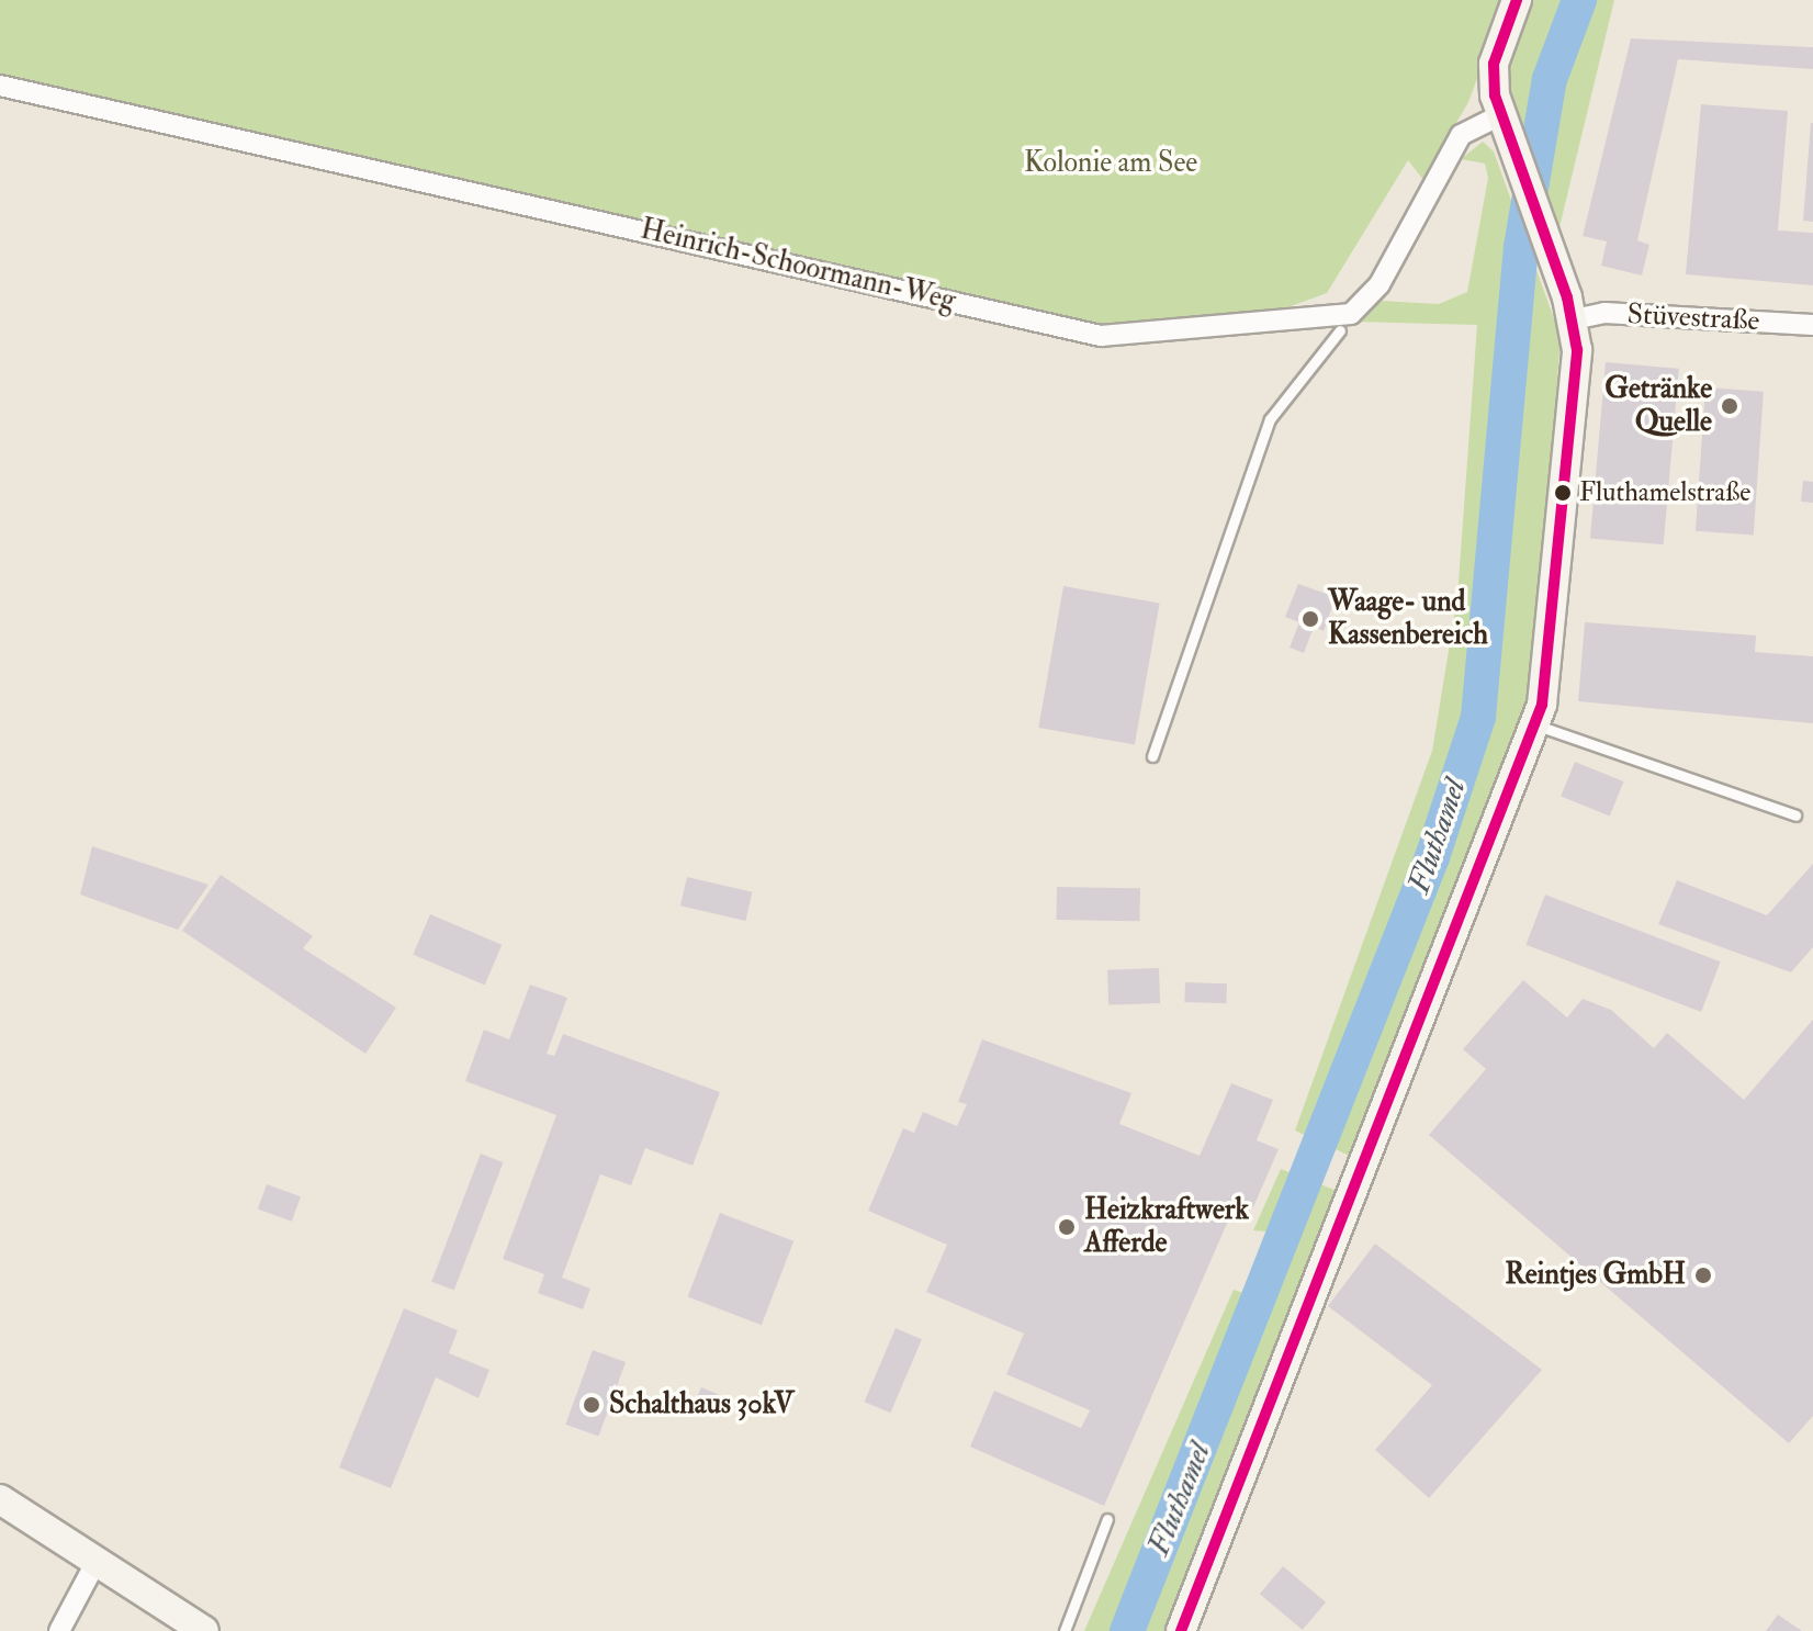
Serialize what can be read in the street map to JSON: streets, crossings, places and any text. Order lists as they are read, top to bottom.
{
  "streets": {
    "street": ["Heinrich-Schoormann-Weg", "Stüvestraße"]
  },
  "water": ["Fluthamel"],
  "parks": ["Kolonie am See"],
  "places": [
    "Getränke Quelle",
    "Fluthamelstraße",
    "Waage- und Kassenbereich",
    "Heizkraftwerk Afferde",
    "Reintjes GmbH",
    "Schalthaus 30kV"
  ]
}
